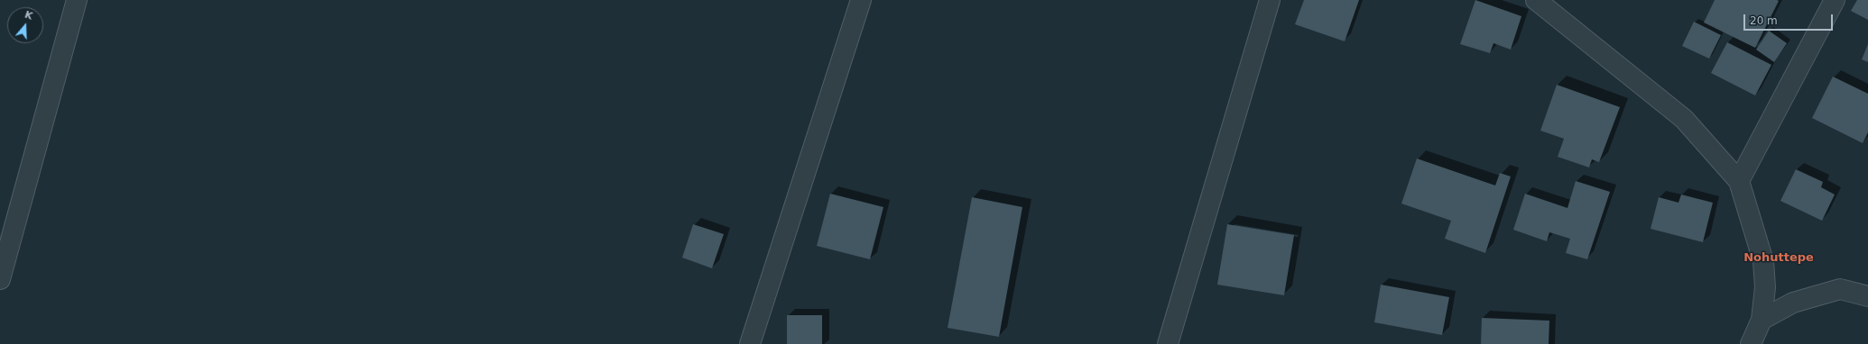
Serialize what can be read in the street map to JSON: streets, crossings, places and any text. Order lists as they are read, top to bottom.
{
  "districts": ["Nohuttepe"],
  "scale_bar": "20 m",
  "north": "top"
}
